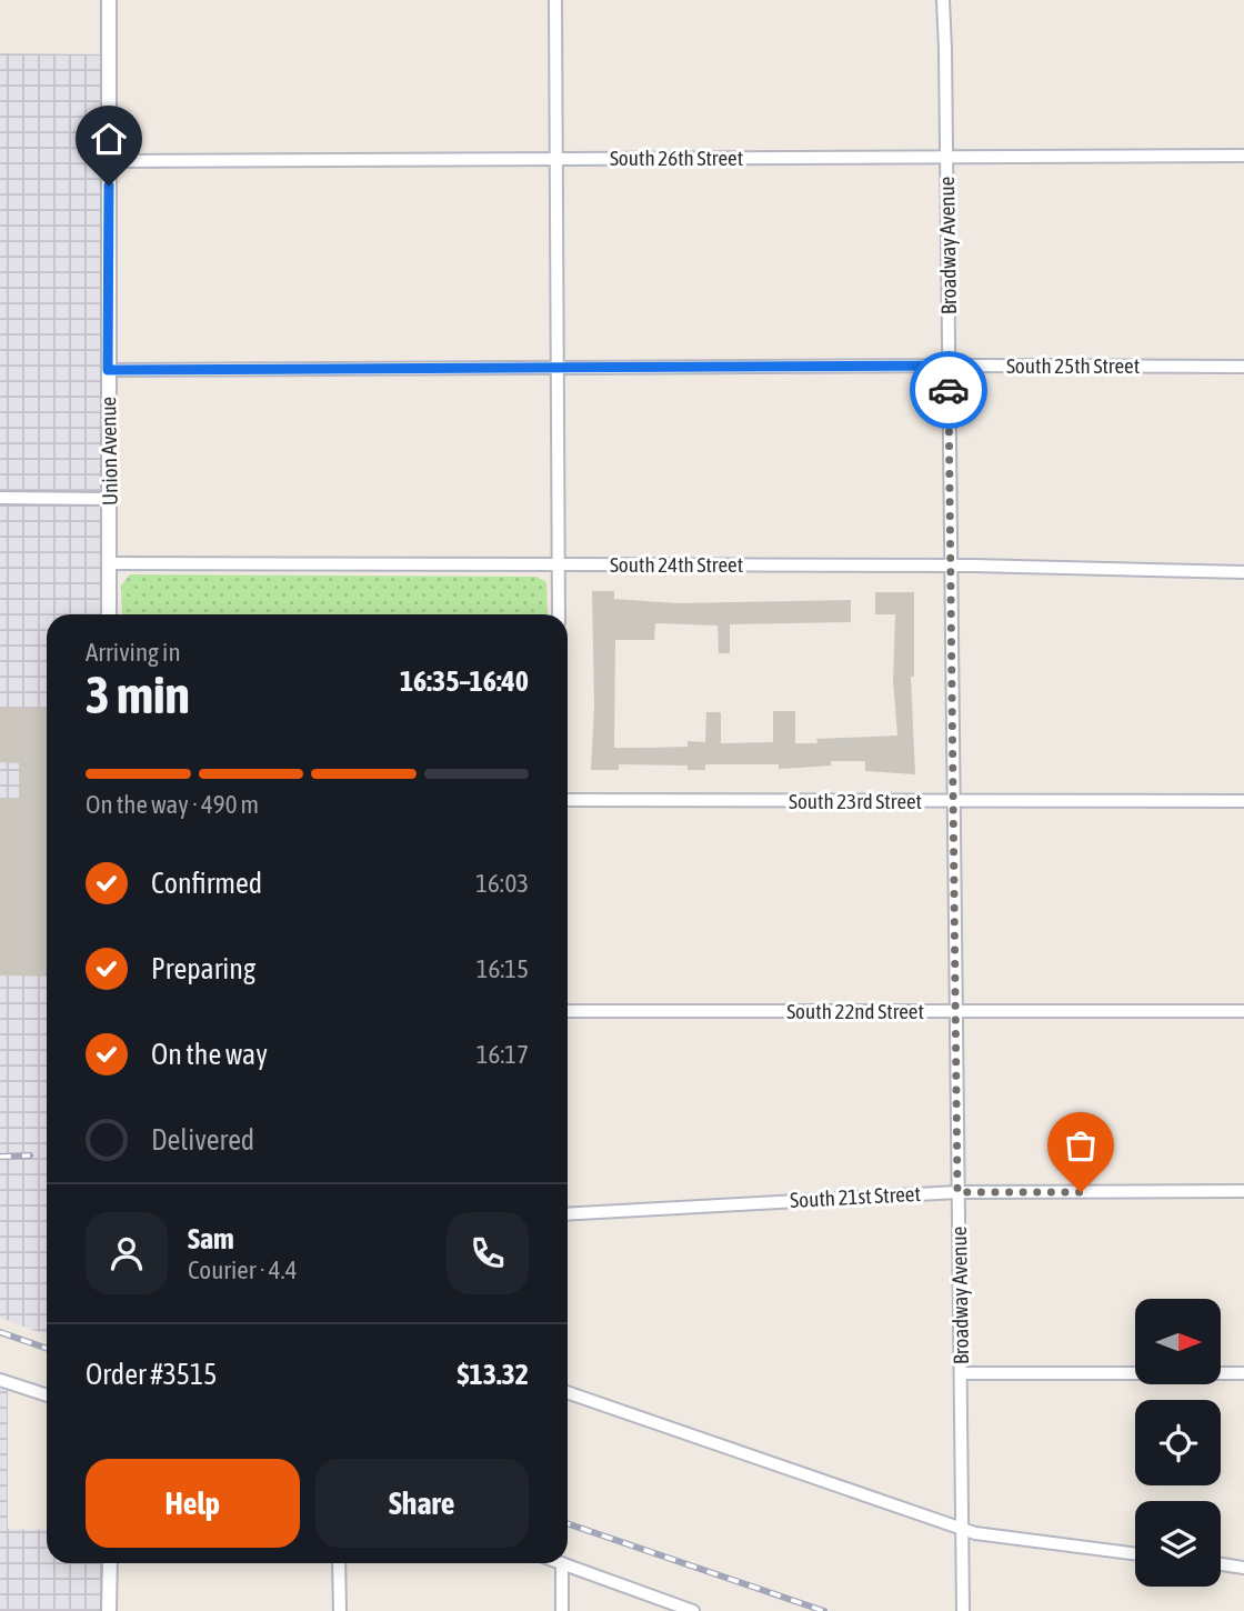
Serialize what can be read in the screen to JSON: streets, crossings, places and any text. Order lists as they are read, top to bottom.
{
  "streets": {
    "street": [
      "South 26th Street",
      "Broadway Avenue",
      "South 25th Street",
      "Union Avenue",
      "South 24th Street",
      "South 23rd Street",
      "South 22nd Street",
      "South 21st Street"
    ]
  },
  "crossings": [
    ["South 26th Street", "Broadway Avenue"],
    ["South 26th Street", "Union Avenue"],
    ["Broadway Avenue", "South 25th Street"],
    ["Broadway Avenue", "South 24th Street"],
    ["Broadway Avenue", "South 23rd Street"],
    ["Broadway Avenue", "South 22nd Street"],
    ["Broadway Avenue", "South 21st Street"],
    ["South 25th Street", "Union Avenue"],
    ["Union Avenue", "South 24th Street"]
  ],
  "north": "right",
  "page": {
    "heading": ["3 min", "Arriving in", "16:35–16:40"],
    "panel": [
      "Sam",
      "Courier · 4.4",
      "Order #3515",
      "$13.32"
    ],
    "bar": "On the way · 490 m",
    "list": [
      ["Confirmed", "16:03"],
      ["Preparing", "16:15"],
      ["On the way", "16:17"],
      "Delivered"
    ],
    "buttons": ["Help", "Share"]
  }
}
